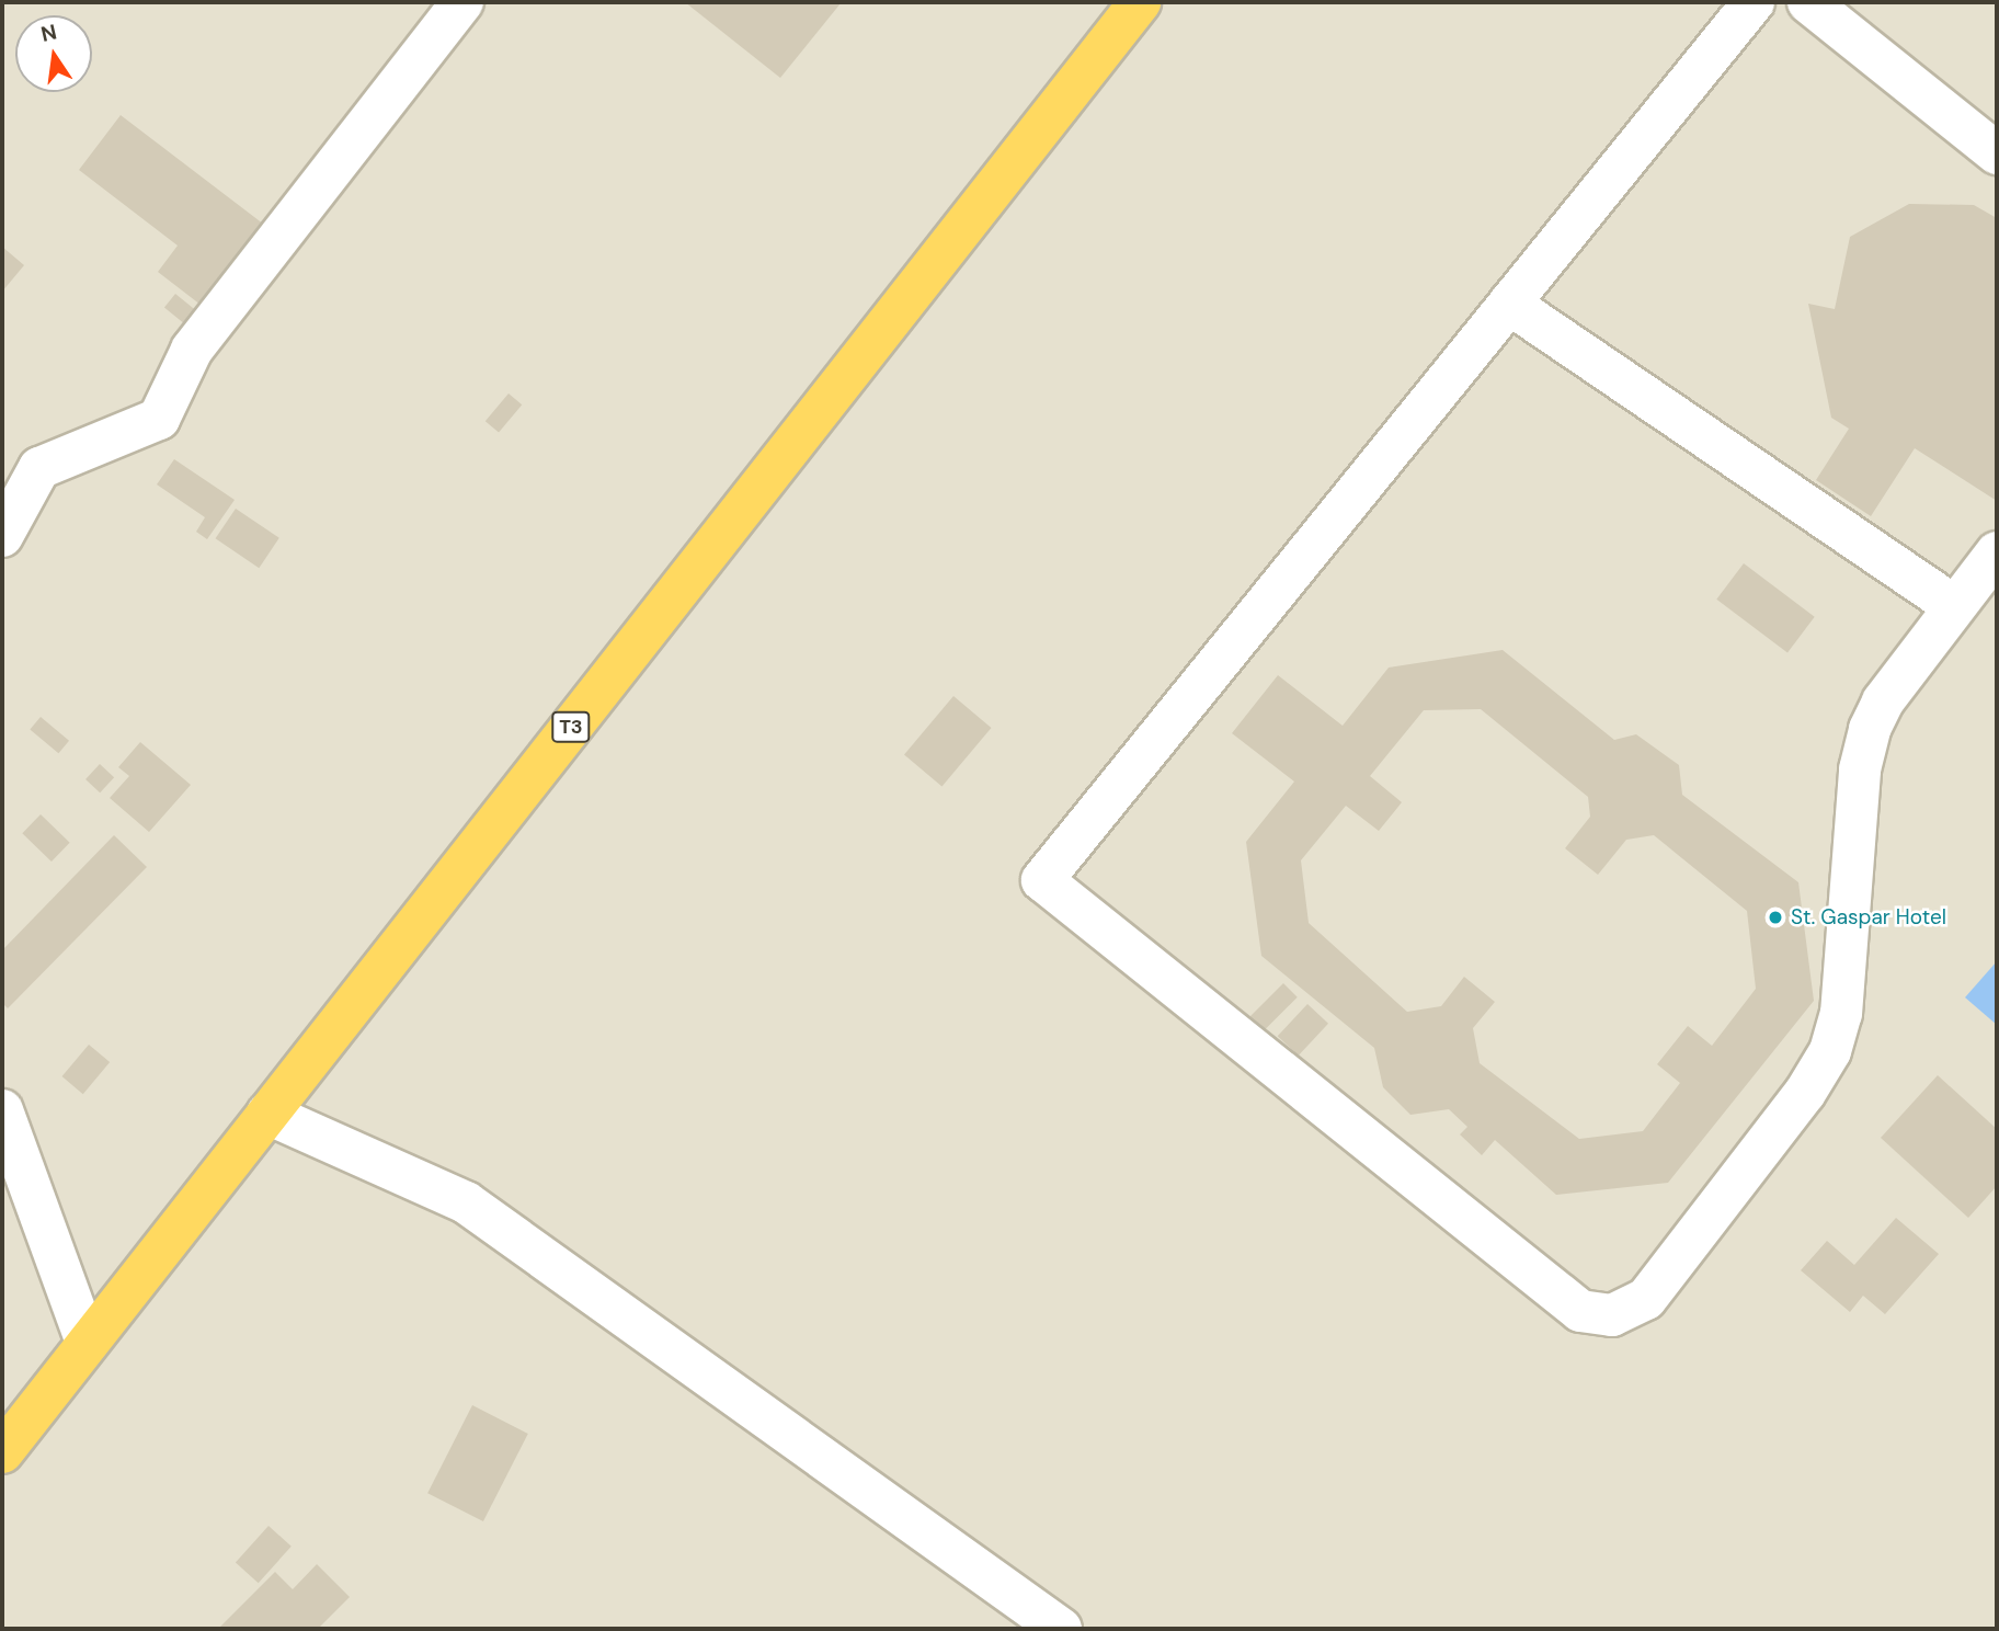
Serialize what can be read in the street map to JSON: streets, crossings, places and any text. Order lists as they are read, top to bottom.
{
  "streets": {
    "highway": ["T3"]
  },
  "places": ["St. Gaspar Hotel"],
  "north": "top"
}
